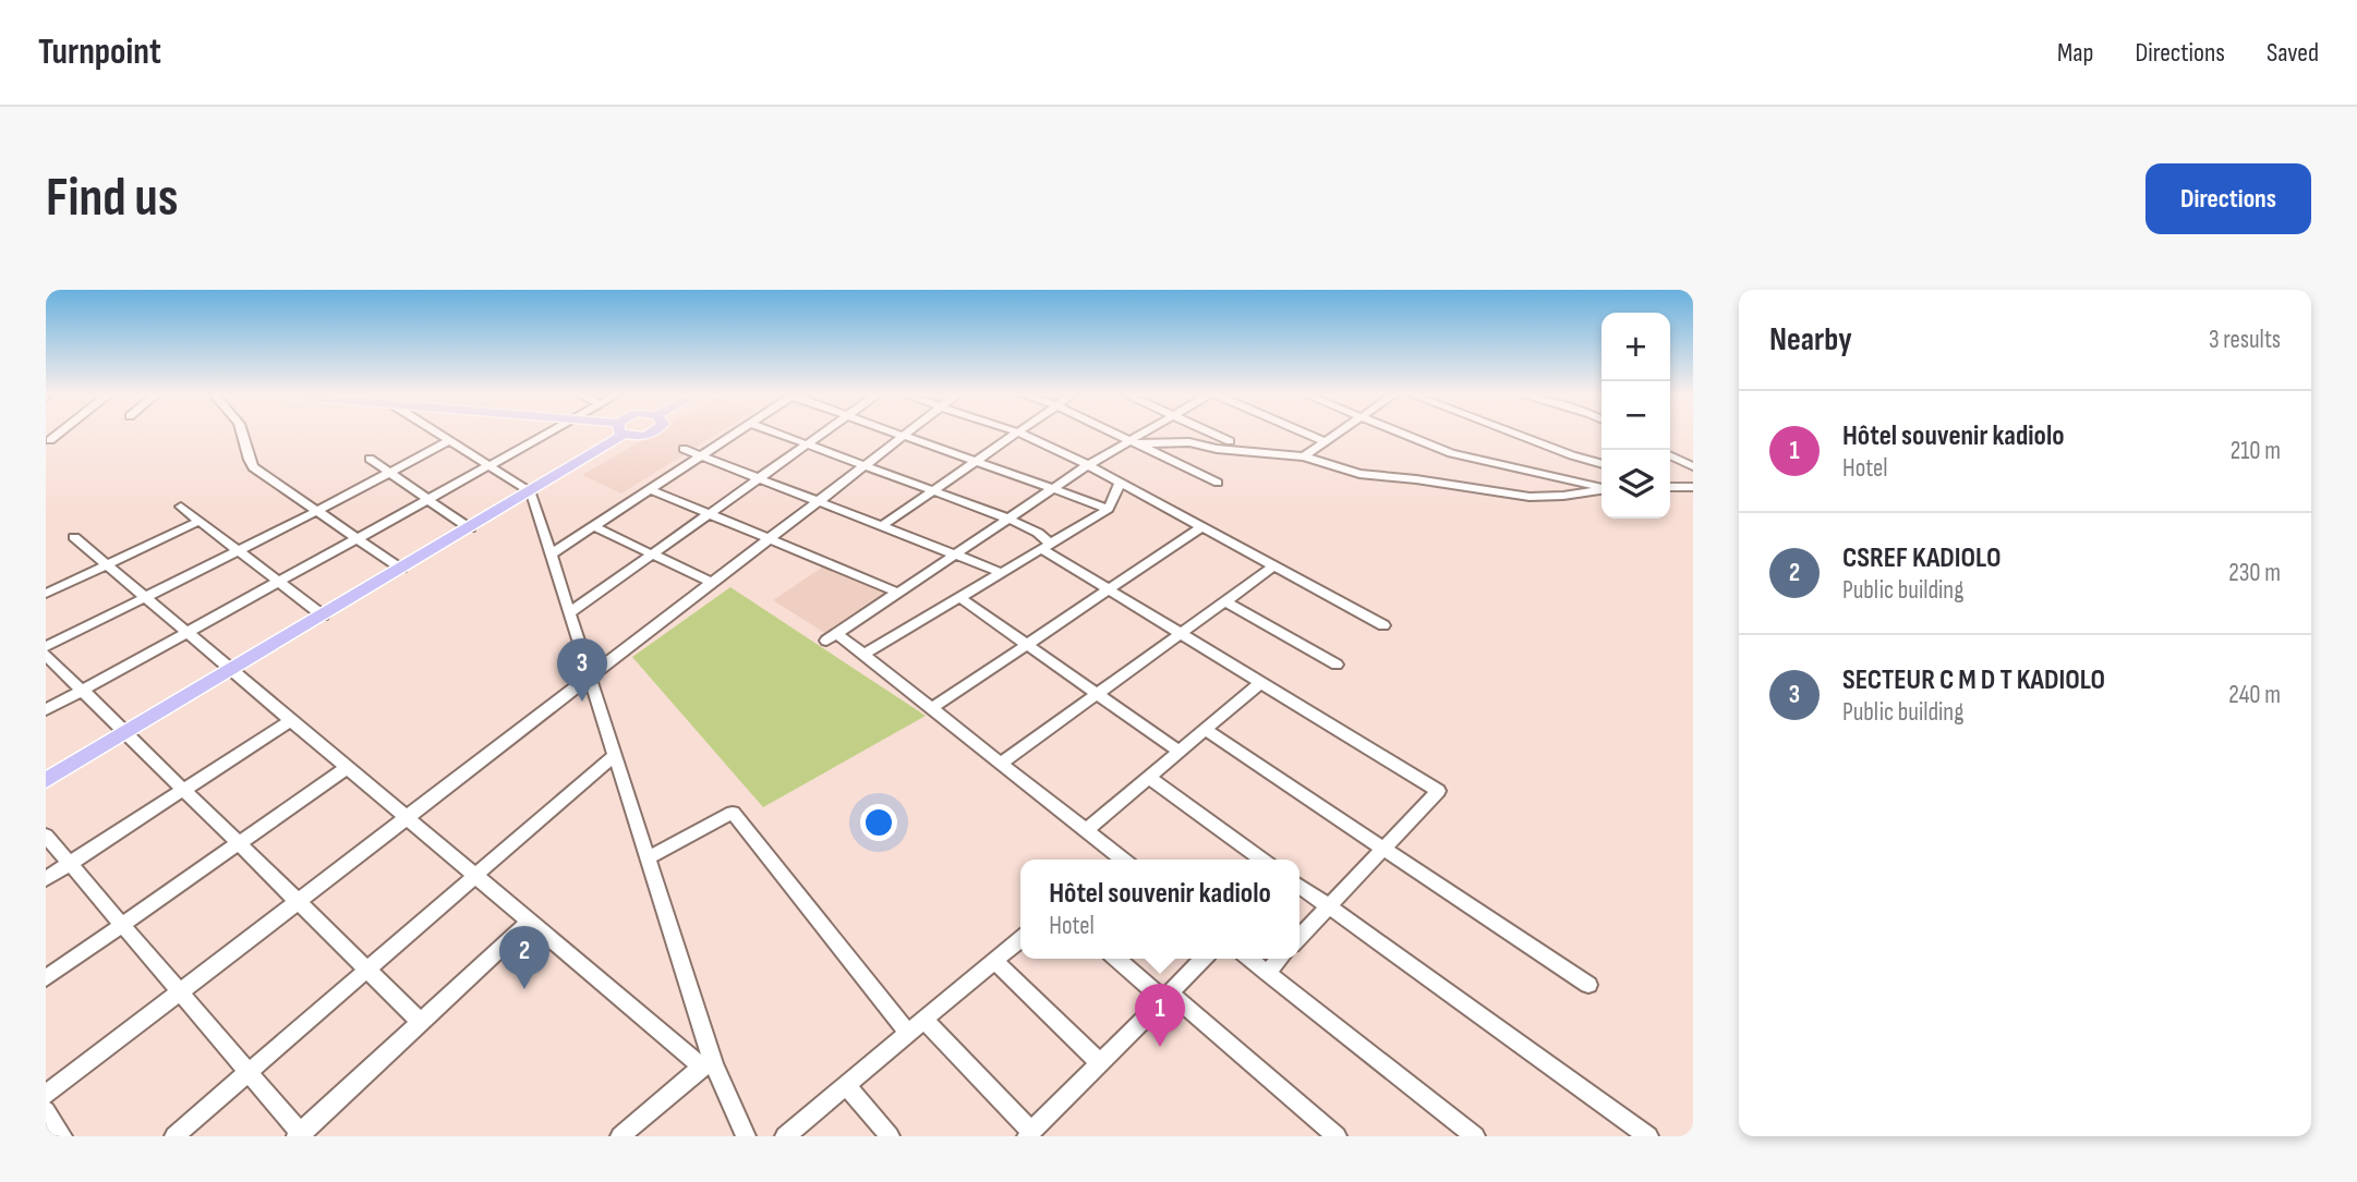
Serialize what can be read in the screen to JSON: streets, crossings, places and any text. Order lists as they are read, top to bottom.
{
  "page": {
    "header": "Turnpoint",
    "nav": ["Map", "Directions", "Saved"],
    "buttons": "Directions",
    "title": "Find us",
    "heading": ["Nearby", "3 results"],
    "map_buttons": ["+", "−"],
    "list": [
      {
        "mark": "1",
        "name": "Hôtel souvenir kadiolo",
        "note": "Hotel",
        "value": "210 m"
      },
      {
        "mark": "2",
        "name": "CSREF KADIOLO",
        "note": "Public building",
        "value": "230 m"
      },
      {
        "mark": "3",
        "name": "SECTEUR C M D T KADIOLO",
        "note": "Public building",
        "value": "240 m"
      }
    ],
    "pins": ["3", "2", "1"],
    "popup": ["Hôtel souvenir kadiolo", "Hotel"]
  }
}
